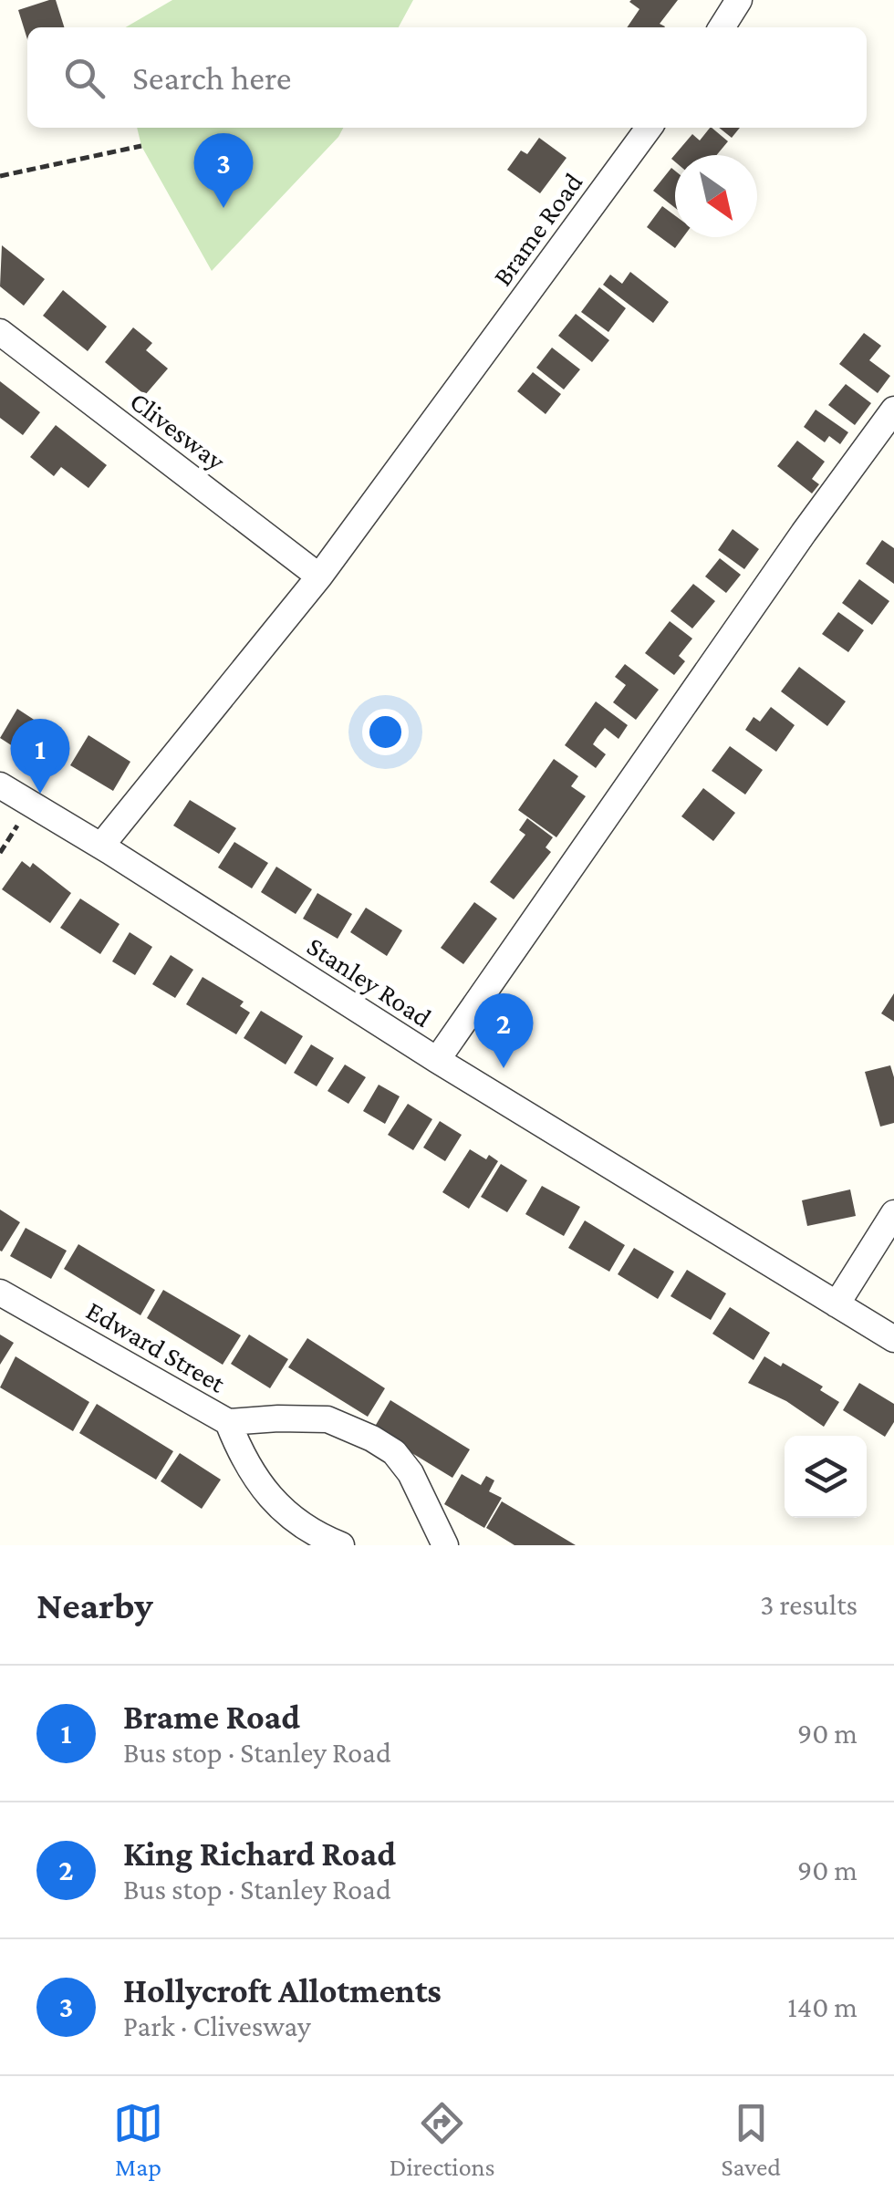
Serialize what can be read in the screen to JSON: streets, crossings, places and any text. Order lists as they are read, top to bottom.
{
  "streets": {
    "street": [
      "Brame Road",
      "Clivesway",
      "Stanley Road",
      "Edward Street"
    ]
  },
  "crossings": [
    ["Brame Road", "Clivesway"],
    ["Brame Road", "Stanley Road"]
  ],
  "north": "bottom right",
  "page": {
    "search": "Search here",
    "pins": ["3", "1", "2"],
    "heading": ["Nearby", "3 results"],
    "list": [
      {
        "mark": "1",
        "name": "Brame Road",
        "note": "Bus stop · Stanley Road",
        "value": "90 m"
      },
      {
        "mark": "2",
        "name": "King Richard Road",
        "note": "Bus stop · Stanley Road",
        "value": "90 m"
      },
      {
        "mark": "3",
        "name": "Hollycroft Allotments",
        "note": "Park · Clivesway",
        "value": "140 m"
      }
    ],
    "nav": ["Map", "Directions", "Saved"]
  }
}
